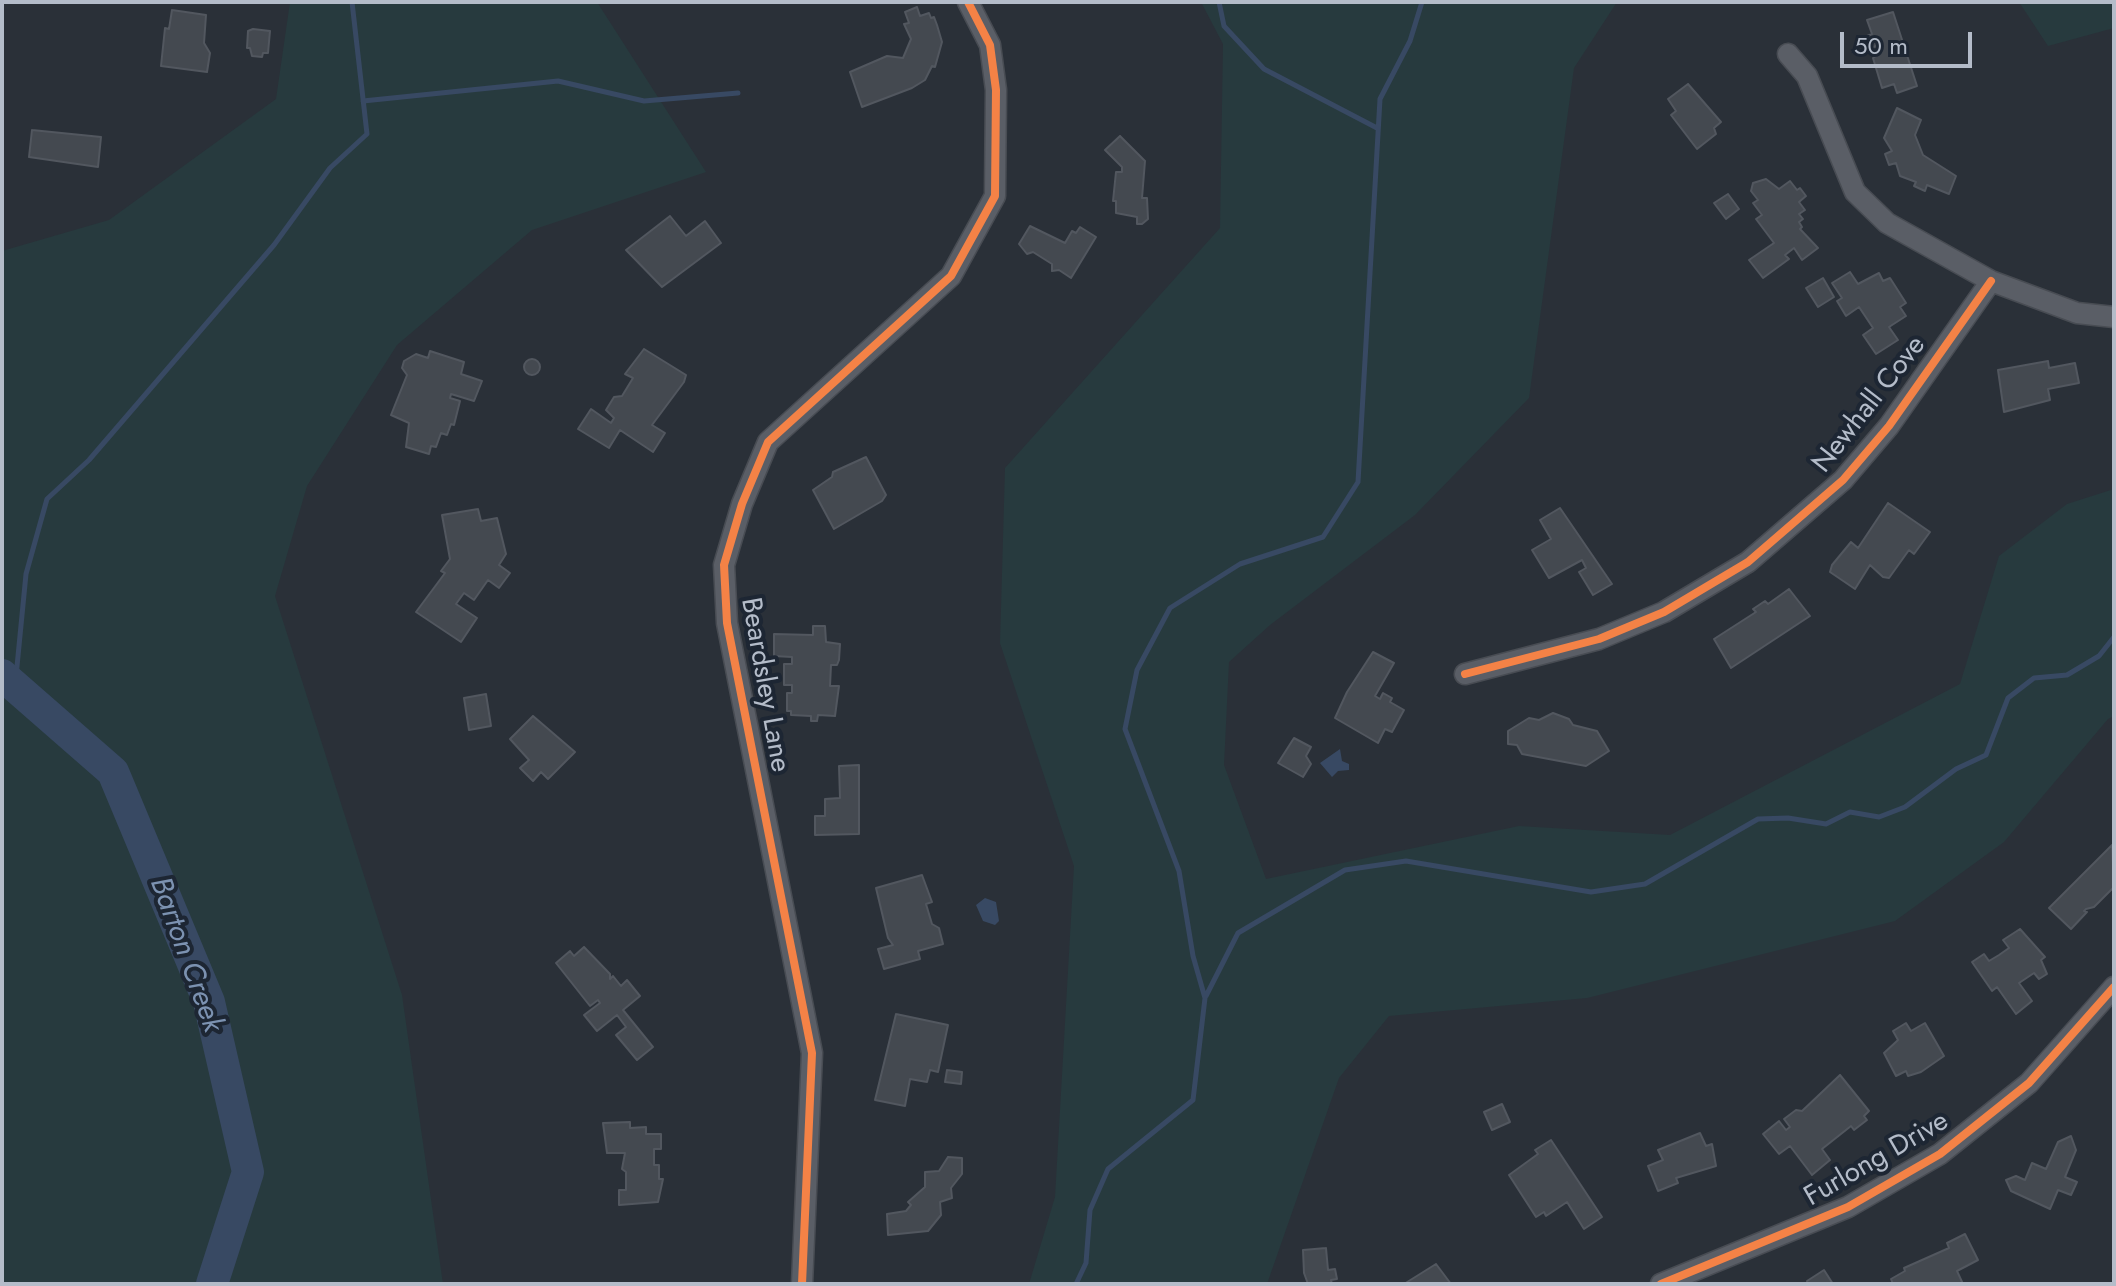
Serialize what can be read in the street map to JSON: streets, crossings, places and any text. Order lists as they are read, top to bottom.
{
  "streets": {
    "street": ["Newhall Cove", "Beardsley Lane", "Furlong Drive"]
  },
  "water": ["Barton Creek"],
  "scale_bar": "50 m"
}
